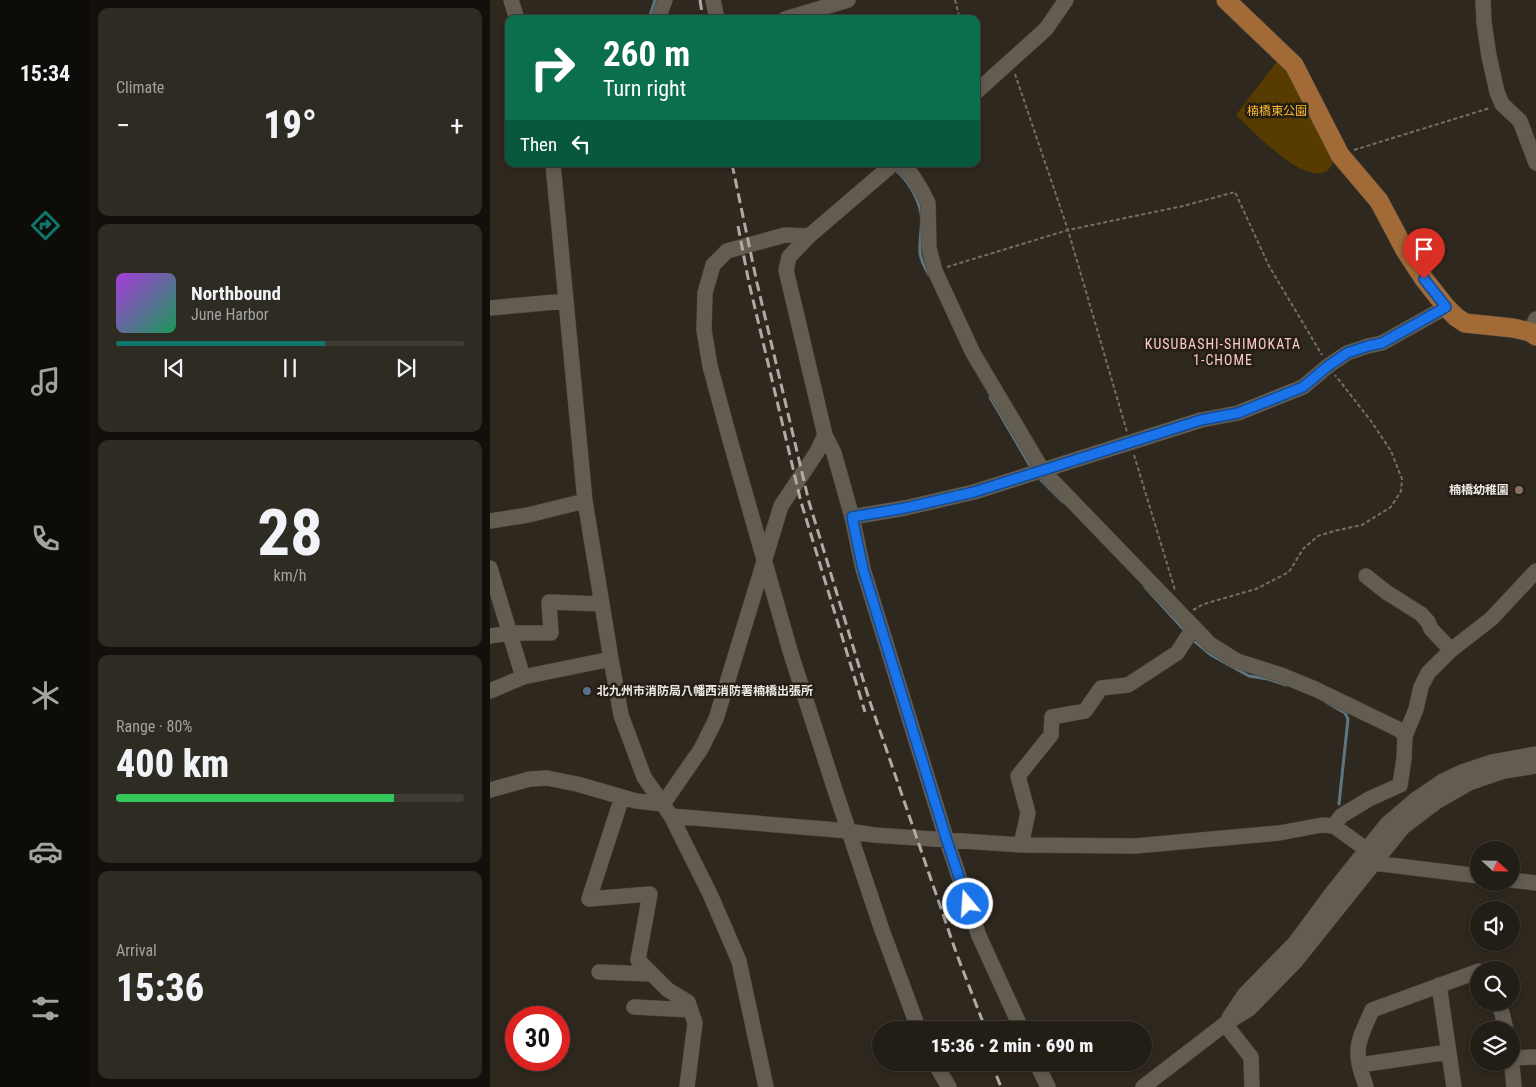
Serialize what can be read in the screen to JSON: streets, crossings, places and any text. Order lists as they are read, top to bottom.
{
  "districts": ["KUSUBASHI-SHIMOKATA 1-CHOME"],
  "parks": ["楠橋東公園"],
  "places": ["楠橋幼稚園", "北九州市消防局八幡西消防署楠橋出張所"],
  "north": "right",
  "page": {
    "tabs": "15:34",
    "tile": [
      "Climate",
      ["28", "km/h"],
      ["Range · 80%", "400 km"],
      ["Arrival", "15:36"]
    ],
    "turn": ["260 m", "Turn right"],
    "heat": ["−", "19°", "+"],
    "then": "Then",
    "song": ["Northbound", "June Harbor"],
    "limit": "30",
    "trip": "15:36 · 2 min · 690 m"
  }
}
